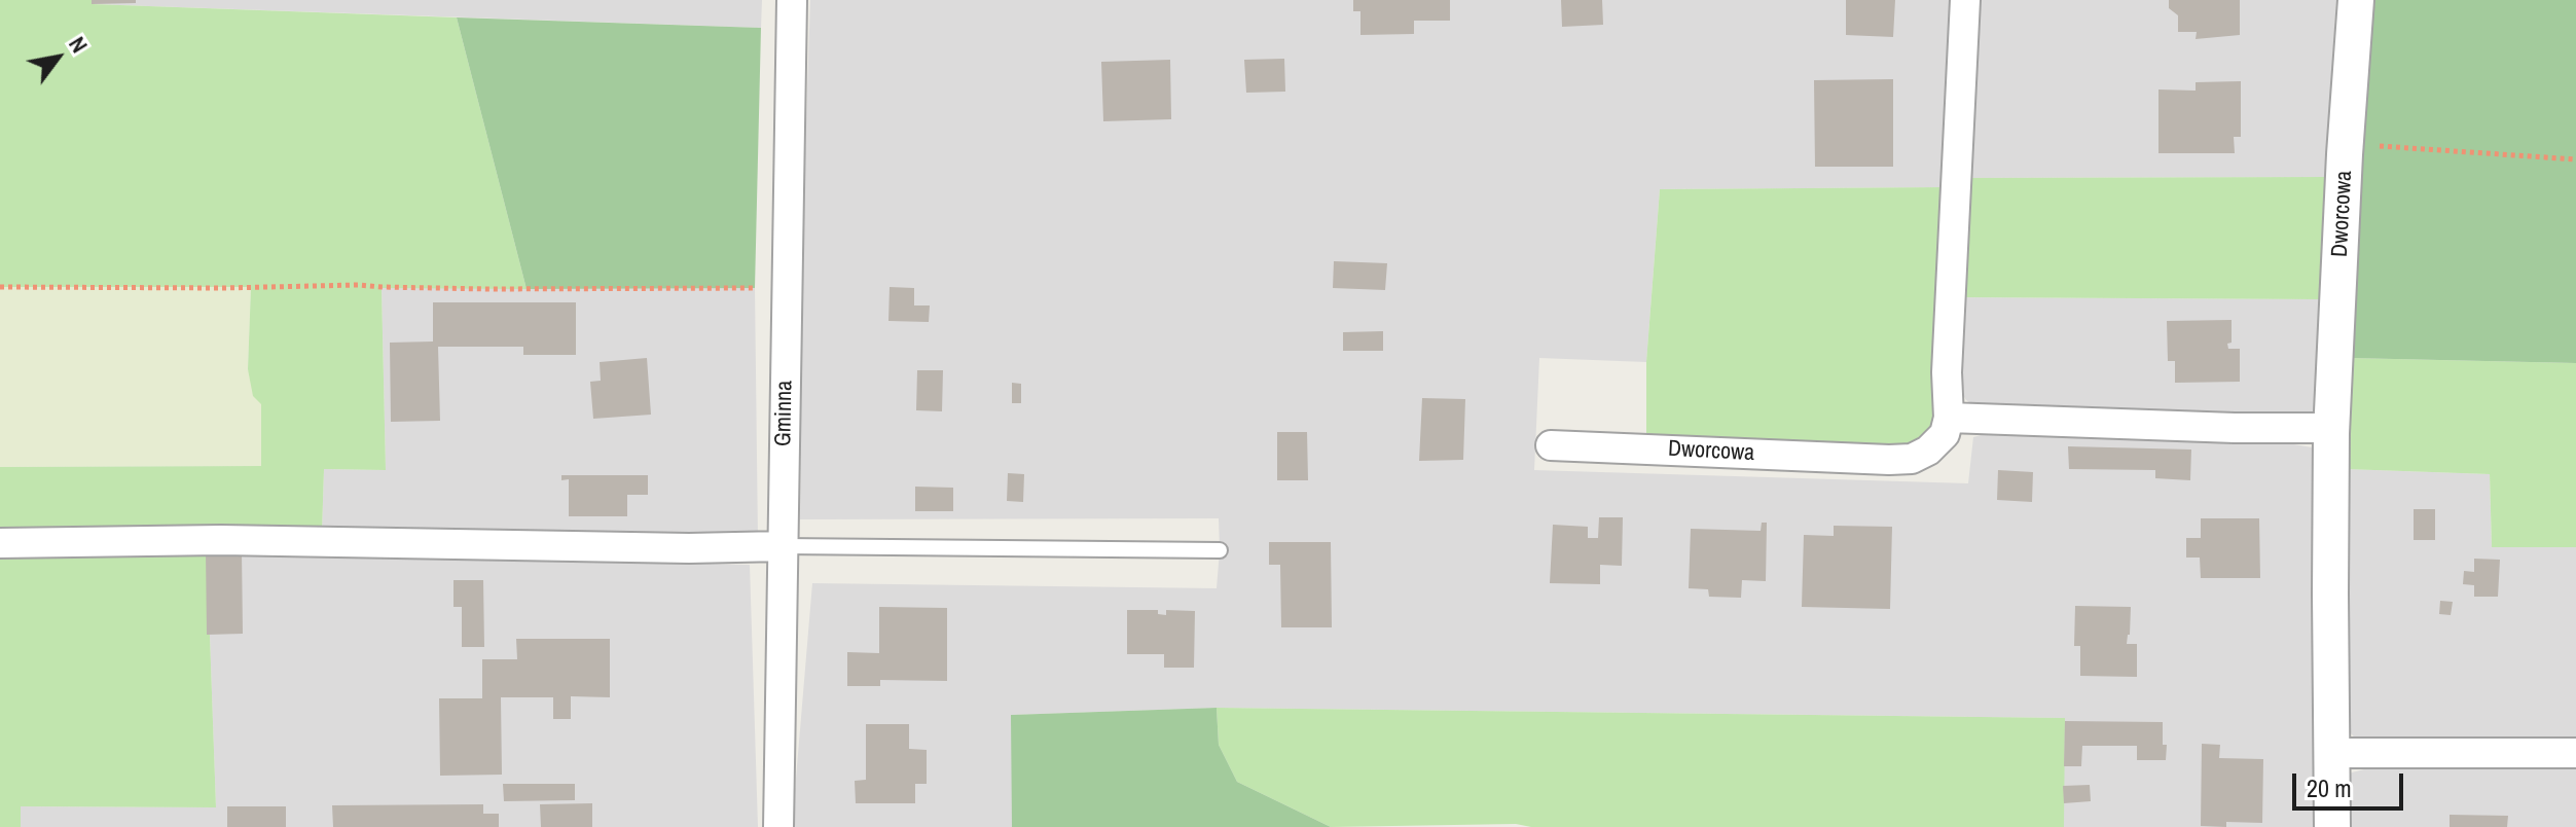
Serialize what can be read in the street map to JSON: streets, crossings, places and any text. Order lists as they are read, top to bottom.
{
  "streets": {
    "street": ["Dworcowa", "Gminna"]
  },
  "scale_bar": "20 m",
  "north": "top right"
}
